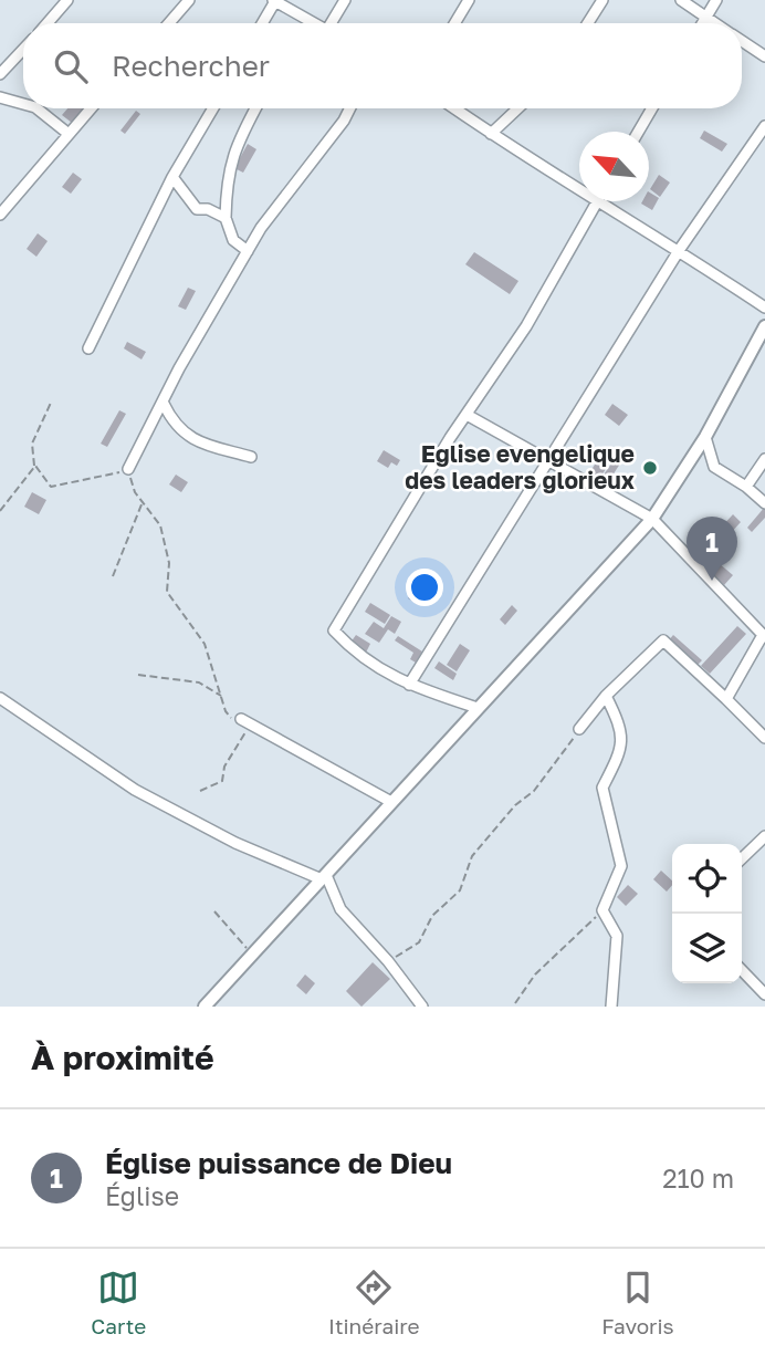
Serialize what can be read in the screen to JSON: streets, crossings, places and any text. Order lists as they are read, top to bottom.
{
  "places": ["Eglise evengelique des leaders glorieux"],
  "north": "top left",
  "page": {
    "search": "Rechercher",
    "pins": "1",
    "heading": "À proximité",
    "list": [
      {
        "mark": "1",
        "name": "Église puissance de Dieu",
        "note": "Église",
        "value": "210 m"
      }
    ],
    "nav": ["Carte", "Itinéraire", "Favoris"]
  }
}
